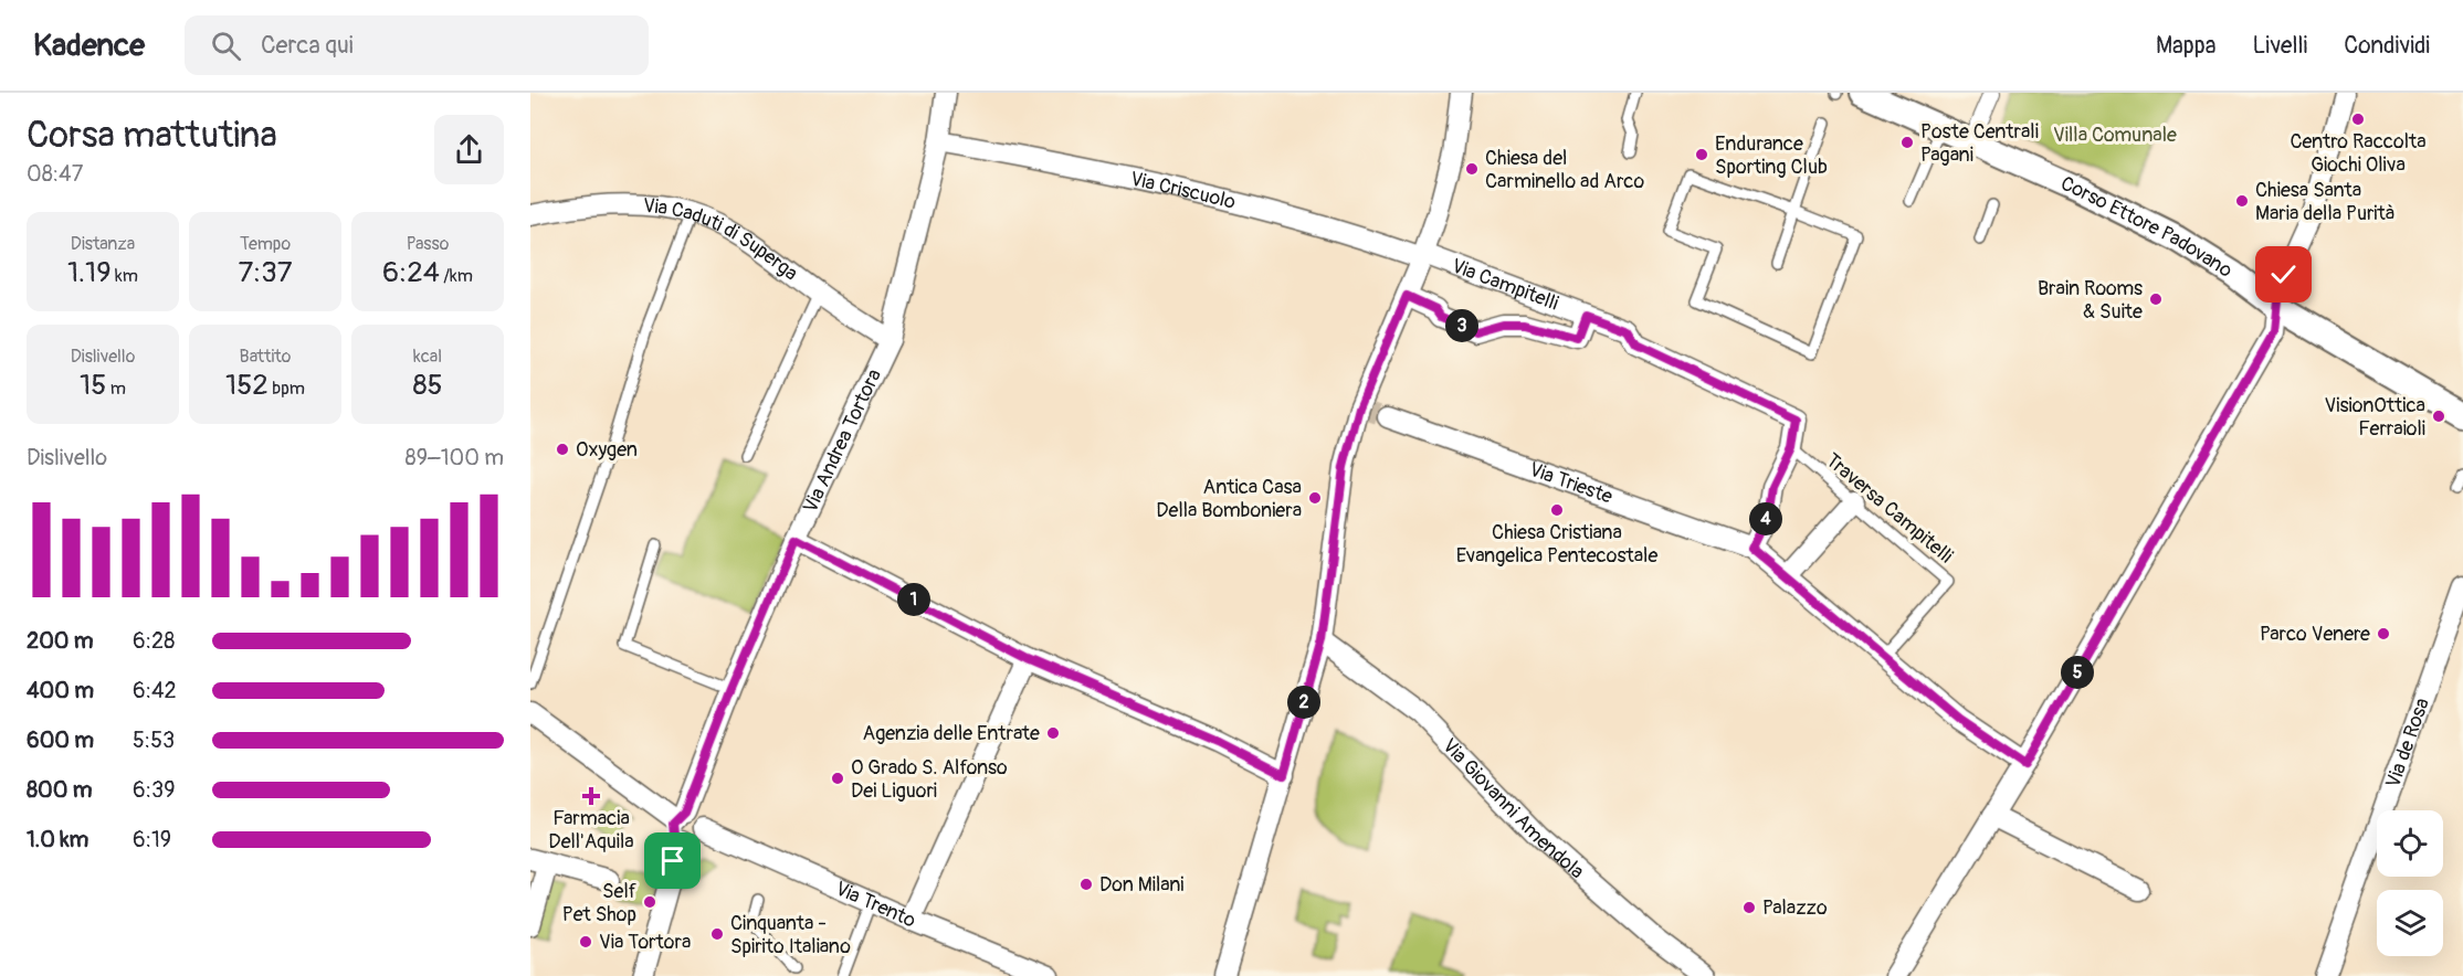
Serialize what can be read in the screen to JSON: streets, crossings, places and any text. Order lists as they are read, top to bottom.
{
  "streets": {
    "street": [
      "Via Criscuolo",
      "Corso Ettore Padovano",
      "Via Caduti di Superga",
      "Via Campitelli",
      "Via Andrea Tortora",
      "Via Trieste",
      "Via de Rosa",
      "Via Giovanni Amendola",
      "Via Trento"
    ],
    "lane": ["Traversa Campitelli"]
  },
  "crossings": [
    ["Via Criscuolo", "Via Campitelli"],
    ["Via Criscuolo", "Via Andrea Tortora"],
    ["Via Caduti di Superga", "Via Andrea Tortora"],
    ["Via Campitelli", "Traversa Campitelli"],
    ["Via Andrea Tortora", "Via Trento"],
    ["Via Trieste", "Traversa Campitelli"]
  ],
  "parks": ["Villa Comunale"],
  "places": {
    "other": [
      "Centro Raccolta Giochi Oliva",
      "Poste Centrali Pagani",
      "Endurance Sporting Club",
      "Chiesa del Carminello ad Arco",
      "Chiesa Santa Maria della Purità",
      "Brain Rooms & Suite",
      "VisionOttica Ferraioli",
      "Oxygen",
      "Antica Casa Della Bomboniera",
      "Chiesa Cristiana Evangelica Pentecostale",
      "Parco Venere",
      "Agenzia delle Entrate",
      "O Grado S. Alfonso Dei Liguori",
      "Don Milani",
      "Self Pet Shop",
      "Palazzo",
      "Cinquanta - Spirito Italiano",
      "Via Tortora"
    ],
    "health": ["Farmacia Dell'Aquila"]
  },
  "page": {
    "header": "Kadence",
    "search": "Cerca qui",
    "nav": ["Mappa", "Livelli", "Condividi"],
    "heading": ["Corsa mattutina", "08:47"],
    "stats": [
      ["Distanza", "1.19 km"],
      ["Tempo", "7:37"],
      ["Passo", "6:24 /km"],
      ["Dislivello", "15 m"],
      ["Battito", "152 bpm"],
      ["kcal", "85"]
    ],
    "pins": [
      "3",
      "4",
      "1",
      "5",
      "2"
    ],
    "chart": ["Dislivello", "89–100 m"],
    "list": [
      {
        "name": "200 m",
        "note": "6:28"
      },
      {
        "name": "400 m",
        "note": "6:42"
      },
      {
        "name": "600 m",
        "note": "5:53"
      },
      {
        "name": "800 m",
        "note": "6:39"
      },
      {
        "name": "1.0 km",
        "note": "6:19"
      }
    ]
  }
}
